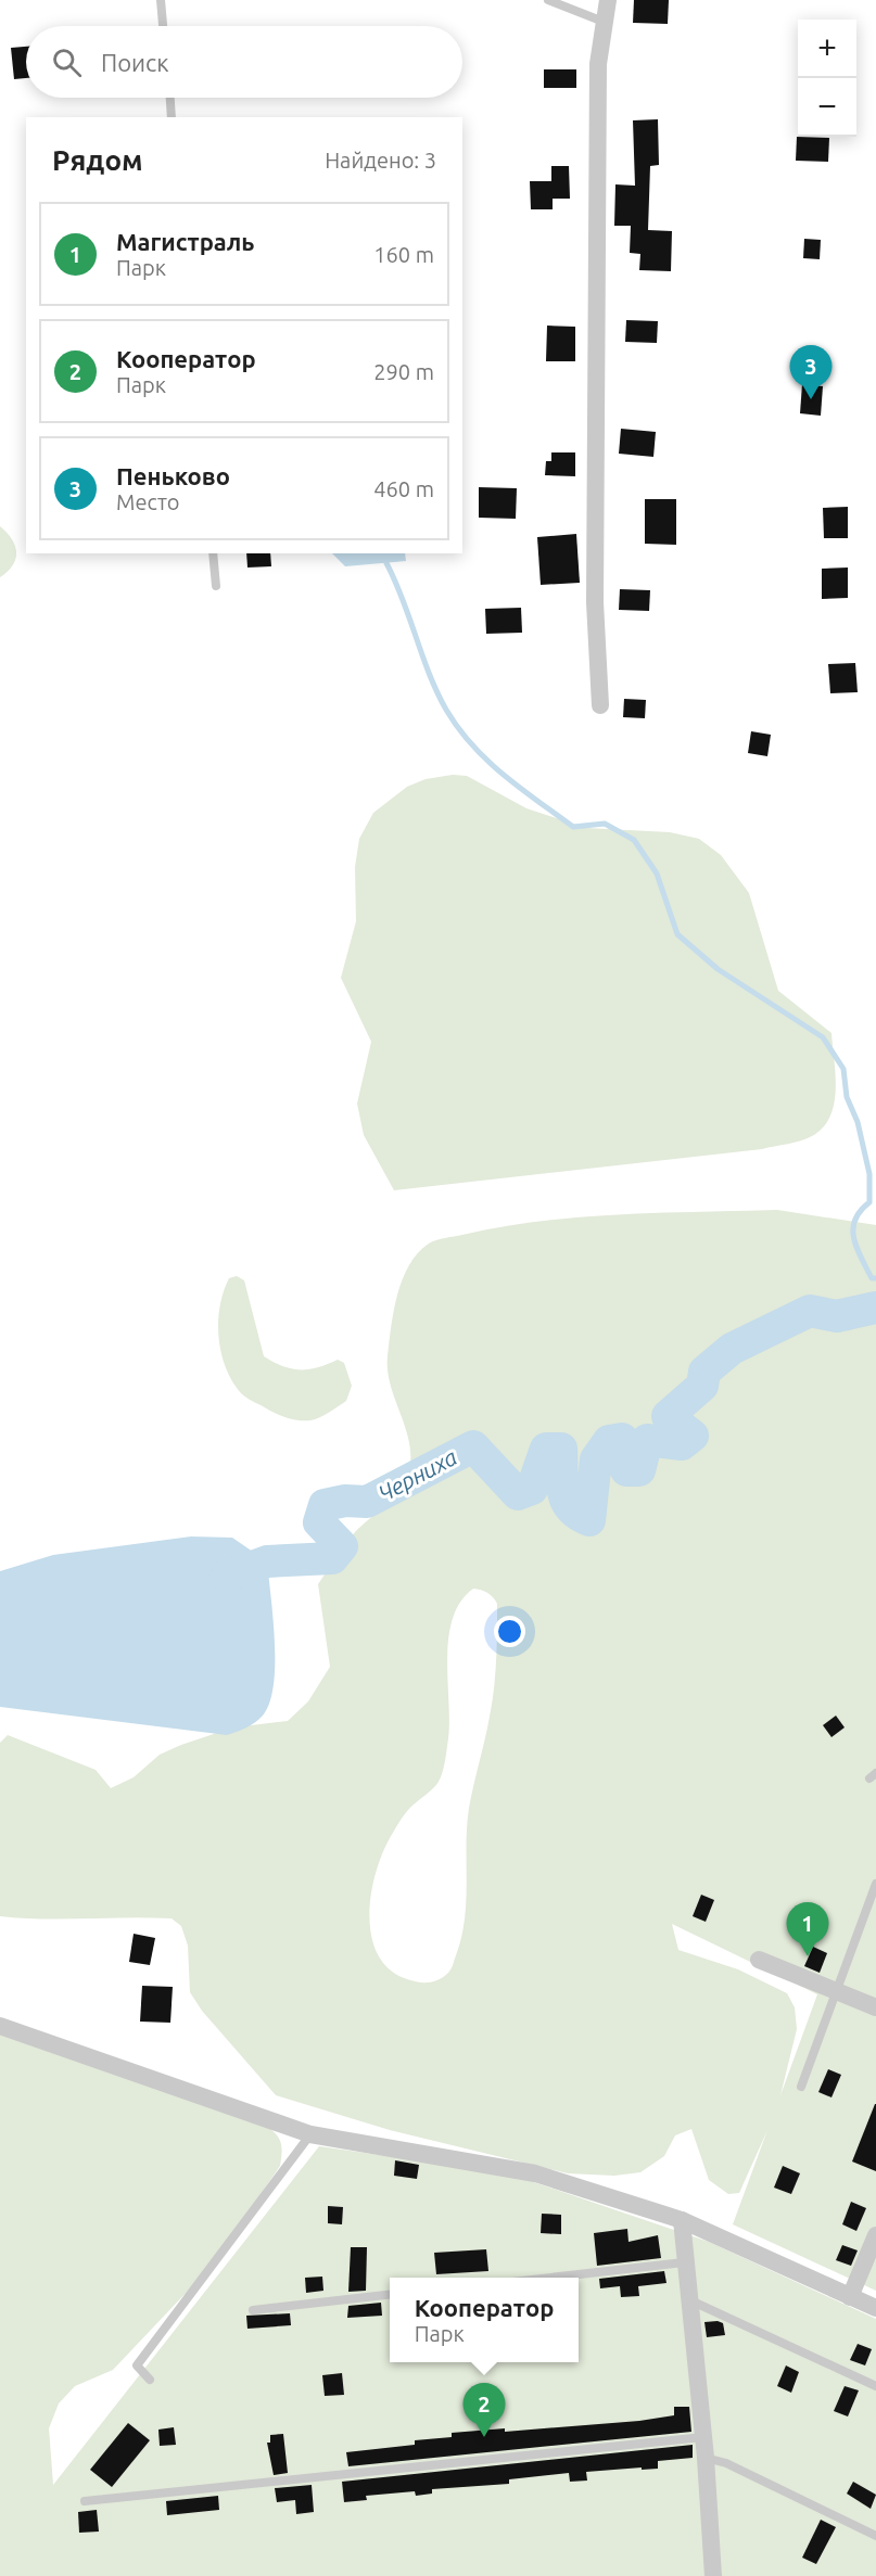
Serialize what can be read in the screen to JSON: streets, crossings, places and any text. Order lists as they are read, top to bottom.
{
  "water": ["Черниха"],
  "page": {
    "map_buttons": ["+", "−"],
    "search": "Поиск",
    "heading": ["Рядом", "Найдено: 3"],
    "list": [
      {
        "mark": "1",
        "name": "Магистраль",
        "note": "Парк",
        "value": "160 m"
      },
      {
        "mark": "2",
        "name": "Кооператор",
        "note": "Парк",
        "value": "290 m"
      },
      {
        "mark": "3",
        "name": "Пеньково",
        "note": "Место",
        "value": "460 m"
      }
    ],
    "pins": ["3", "1", "2"],
    "popup": ["Кооператор", "Парк"]
  }
}
